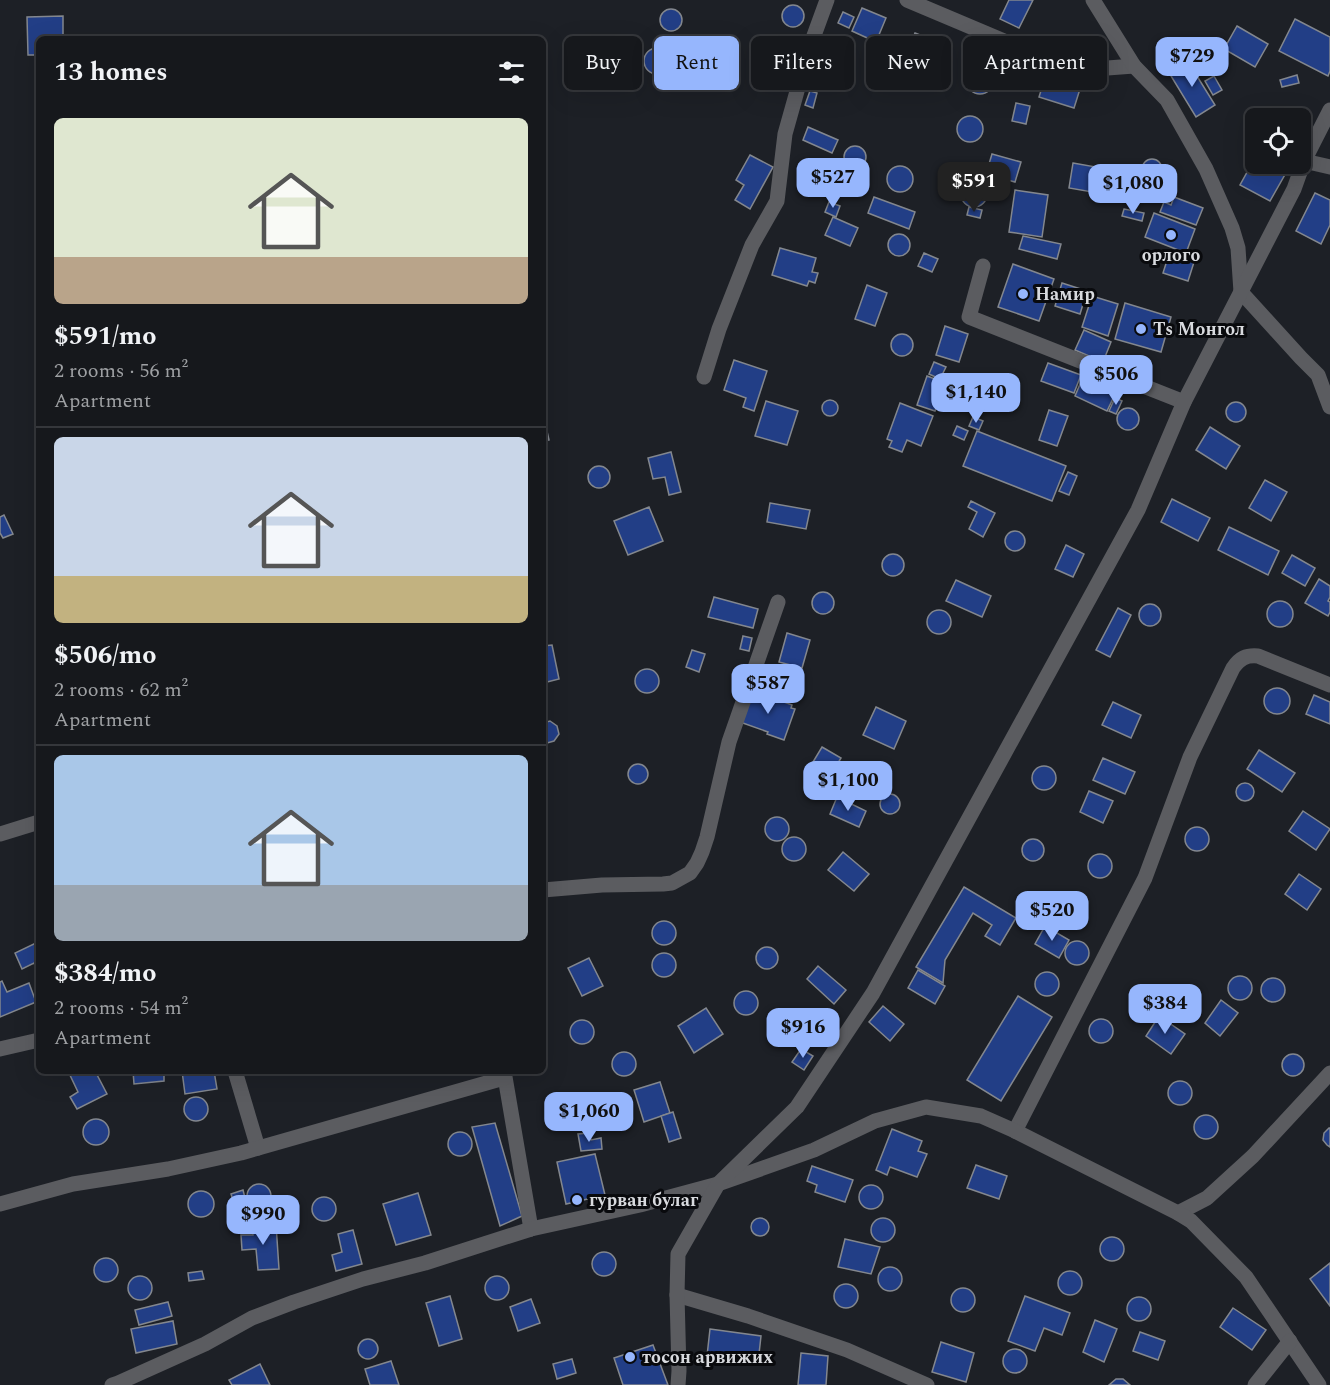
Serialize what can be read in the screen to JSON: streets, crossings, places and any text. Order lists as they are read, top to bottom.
{
  "places": [
    "орлого",
    "Намир",
    "Ts Монгол",
    "гурван булаг",
    "тосон арвижих"
  ],
  "page": {
    "chip": [
      "Buy",
      "Rent",
      "Filters",
      "New",
      "Apartment"
    ],
    "heading": "13 homes",
    "price": [
      "$729",
      "$527",
      "$591",
      "$1,080",
      "$506",
      "$1,140",
      "$587",
      "$1,100",
      "$520",
      "$384",
      "$916",
      "$1,060",
      "$990"
    ],
    "list": [
      {
        "name": "$591/mo",
        "note": "2 rooms · 56 m² · Apartment"
      },
      {
        "name": "$506/mo",
        "note": "2 rooms · 62 m² · Apartment"
      },
      {
        "name": "$384/mo",
        "note": "2 rooms · 54 m² · Apartment"
      }
    ]
  }
}
